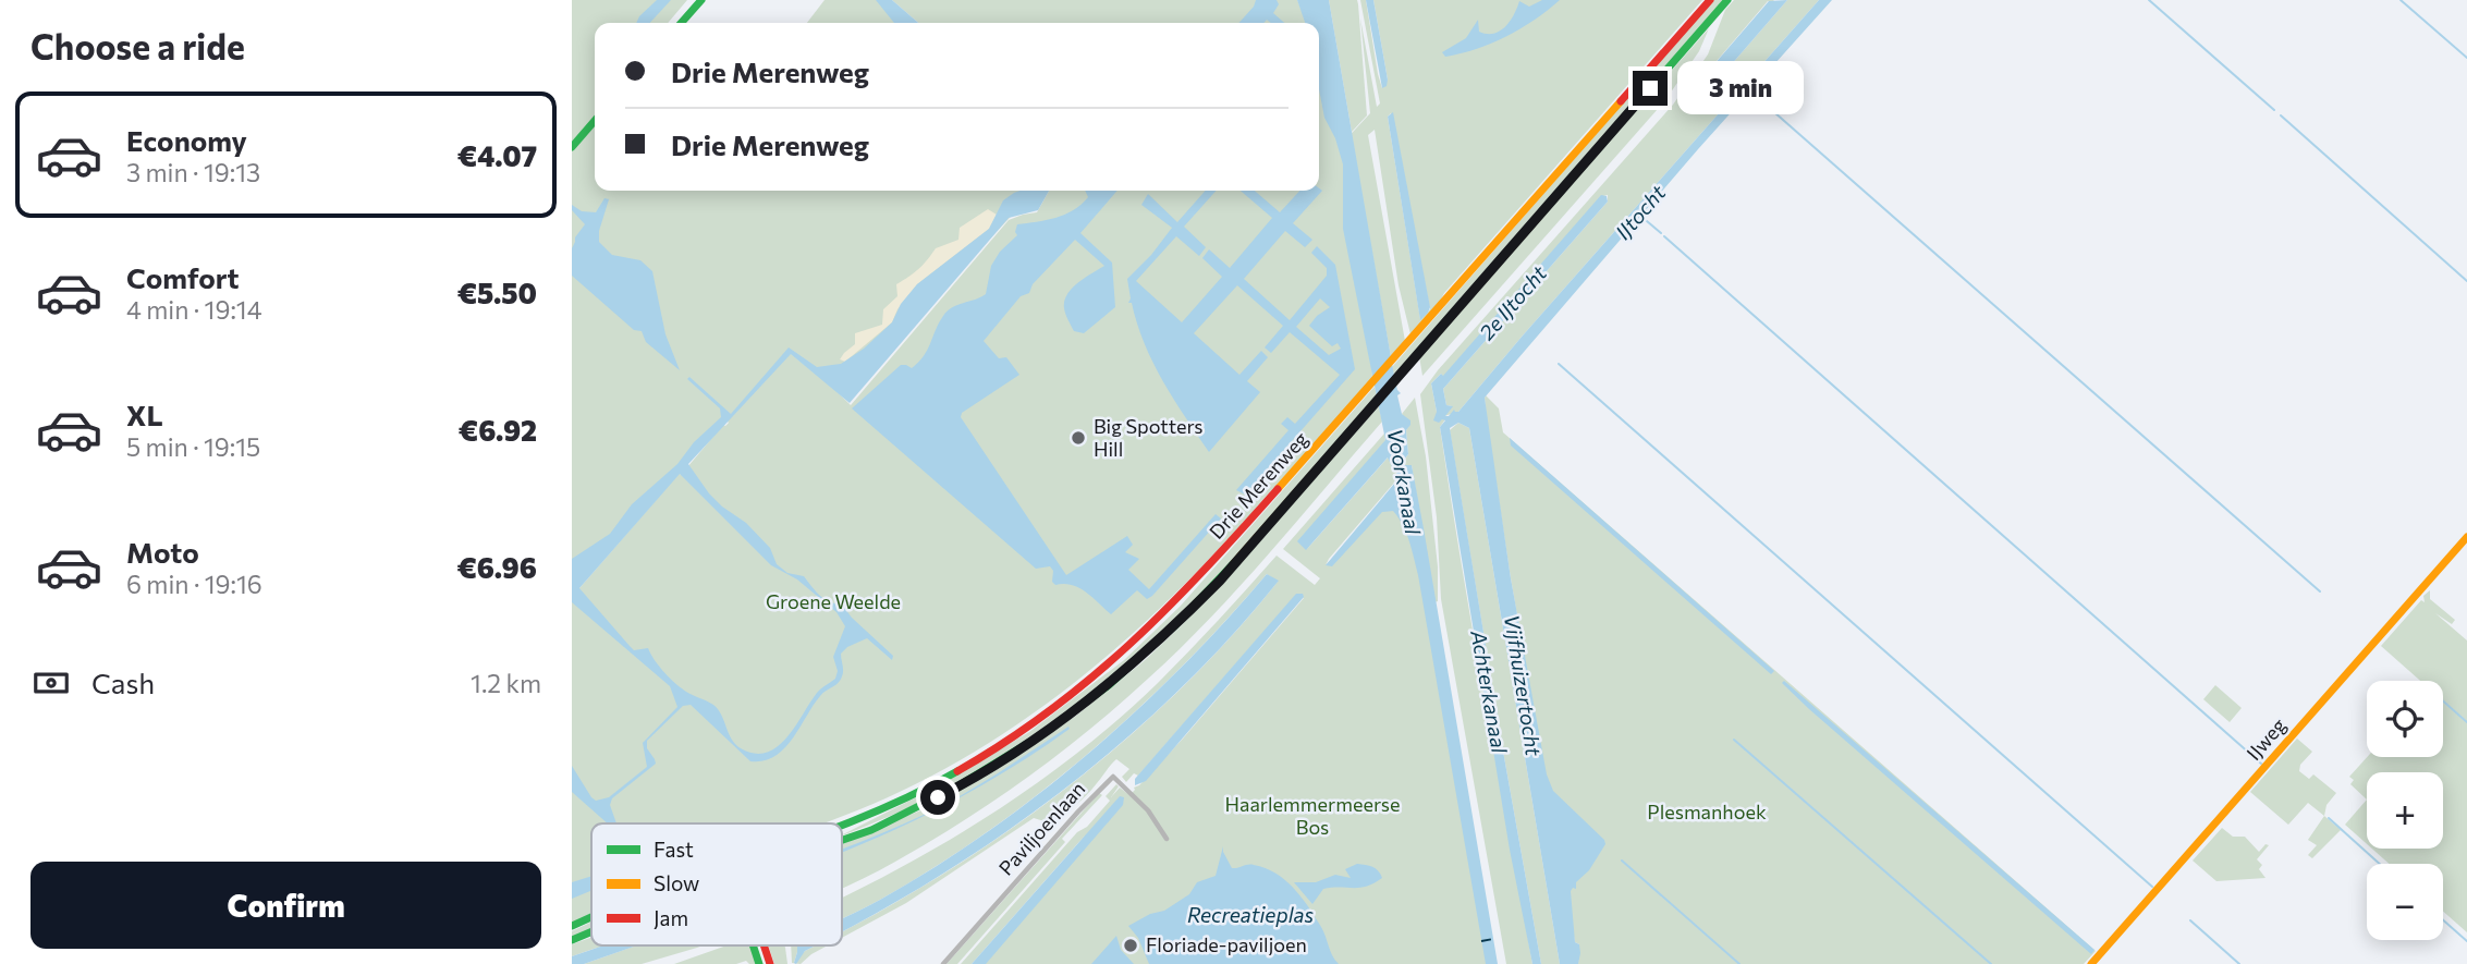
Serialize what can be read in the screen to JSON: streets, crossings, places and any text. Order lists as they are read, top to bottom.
{
  "streets": {
    "main road": ["Drie Merenweg", "IJweg"],
    "street": ["Paviljoenlaan"]
  },
  "water": [
    "IJtocht",
    "2e IJtocht",
    "Voorkanaal",
    "Vijfhuizertocht",
    "Achterkanaal",
    "Recreatieplas"
  ],
  "parks": ["Groene Weelde", "Haarlemmermeerse Bos", "Plesmanhoek"],
  "places": ["Big Spotters Hill", "Floriade-paviljoen"],
  "legend": ["Fast", "Slow", "Jam"],
  "page": {
    "heading": "Choose a ride",
    "banner": ["Drie Merenweg", "Drie Merenweg"],
    "bubble": "3 min",
    "list": [
      {
        "name": "Economy",
        "note": "3 min · 19:13",
        "value": "€4.07"
      },
      {
        "name": "Comfort",
        "note": "4 min · 19:14",
        "value": "€5.50"
      },
      {
        "name": "XL",
        "note": "5 min · 19:15",
        "value": "€6.92"
      },
      {
        "name": "Moto",
        "note": "6 min · 19:16",
        "value": "€6.96"
      }
    ],
    "pay": ["Cash", "1.2 km"],
    "map_buttons": ["+", "−"],
    "buttons": "Confirm"
  }
}
